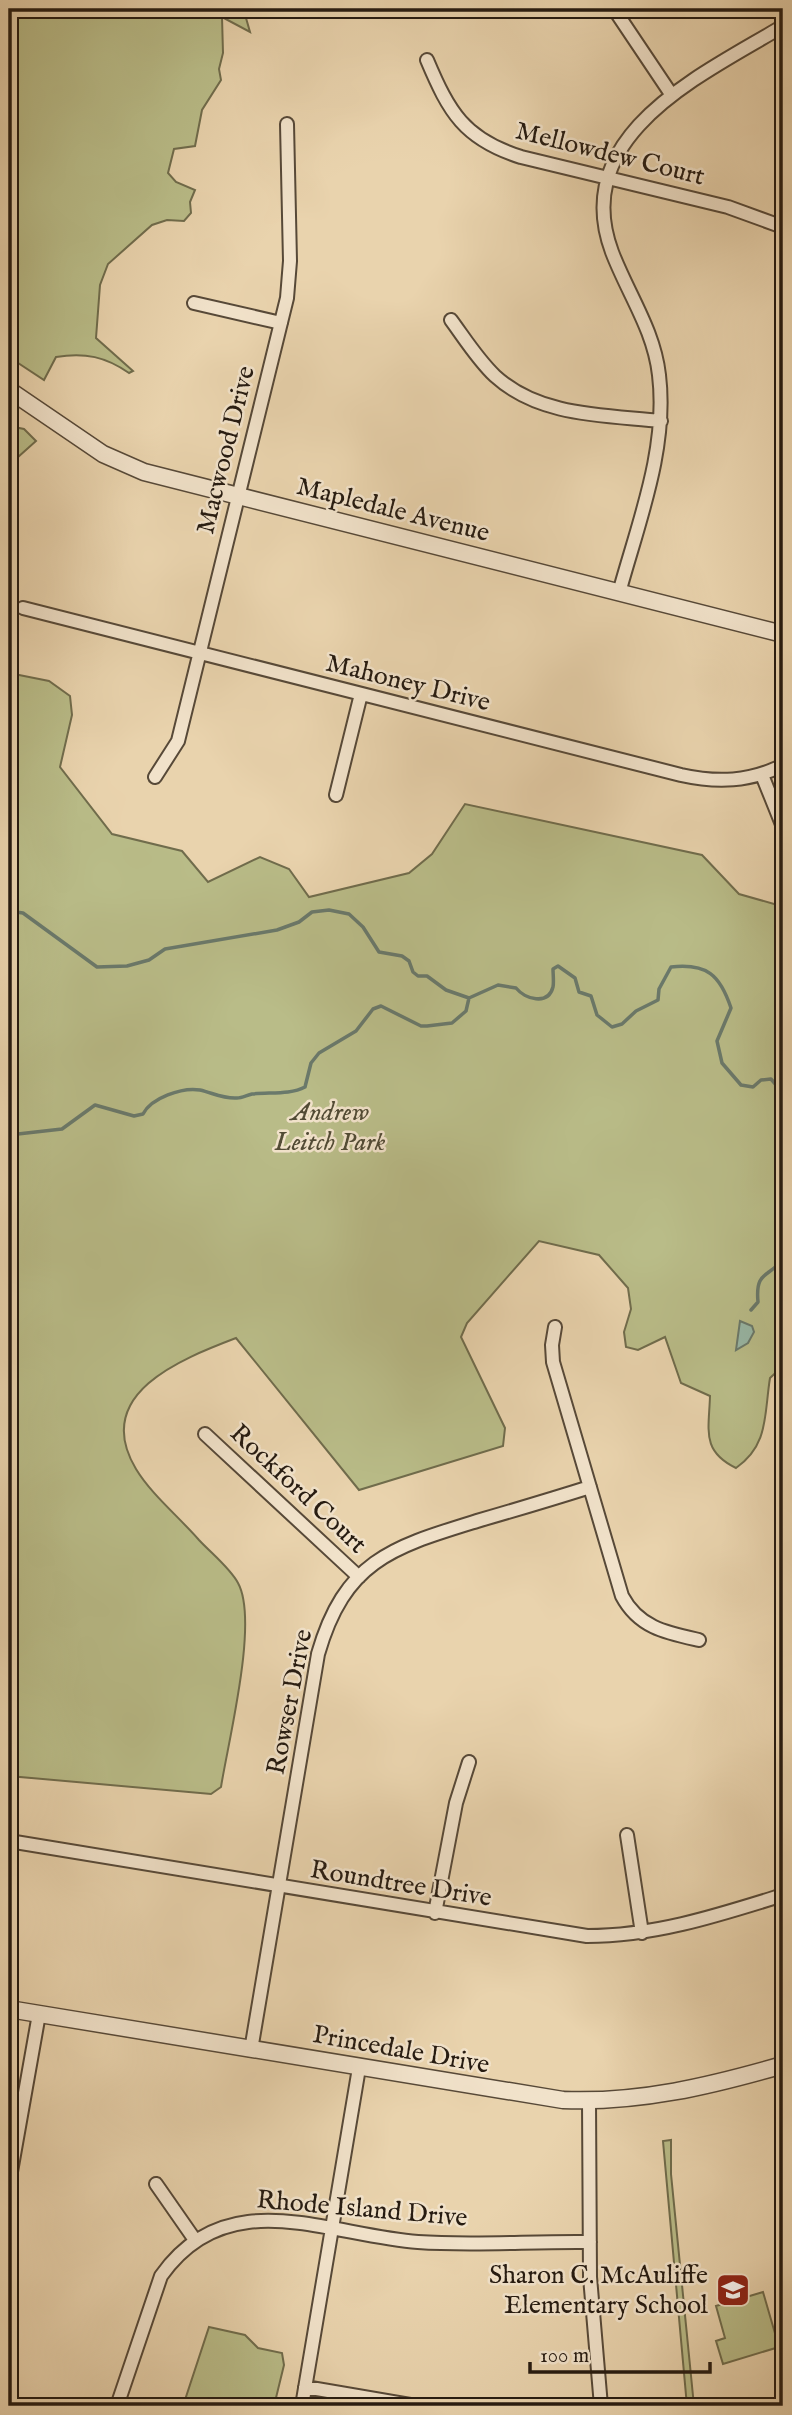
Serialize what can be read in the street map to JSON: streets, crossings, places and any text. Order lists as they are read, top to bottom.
{
  "streets": {
    "street": [
      "Mellowdew Court",
      "Macwood Drive",
      "Mapledale Avenue",
      "Mahoney Drive",
      "Rockford Court",
      "Rowser Drive",
      "Roundtree Drive",
      "Princedale Drive",
      "Rhode Island Drive"
    ]
  },
  "crossings": [
    ["Macwood Drive", "Mapledale Avenue"],
    ["Macwood Drive", "Mahoney Drive"],
    ["Rockford Court", "Rowser Drive"],
    ["Rowser Drive", "Roundtree Drive"],
    ["Rowser Drive", "Princedale Drive"]
  ],
  "parks": ["Andrew Leitch Park"],
  "places": {
    "school or university": ["Sharon C. McAuliffe Elementary School"]
  },
  "scale_bar": "100 m"
}
